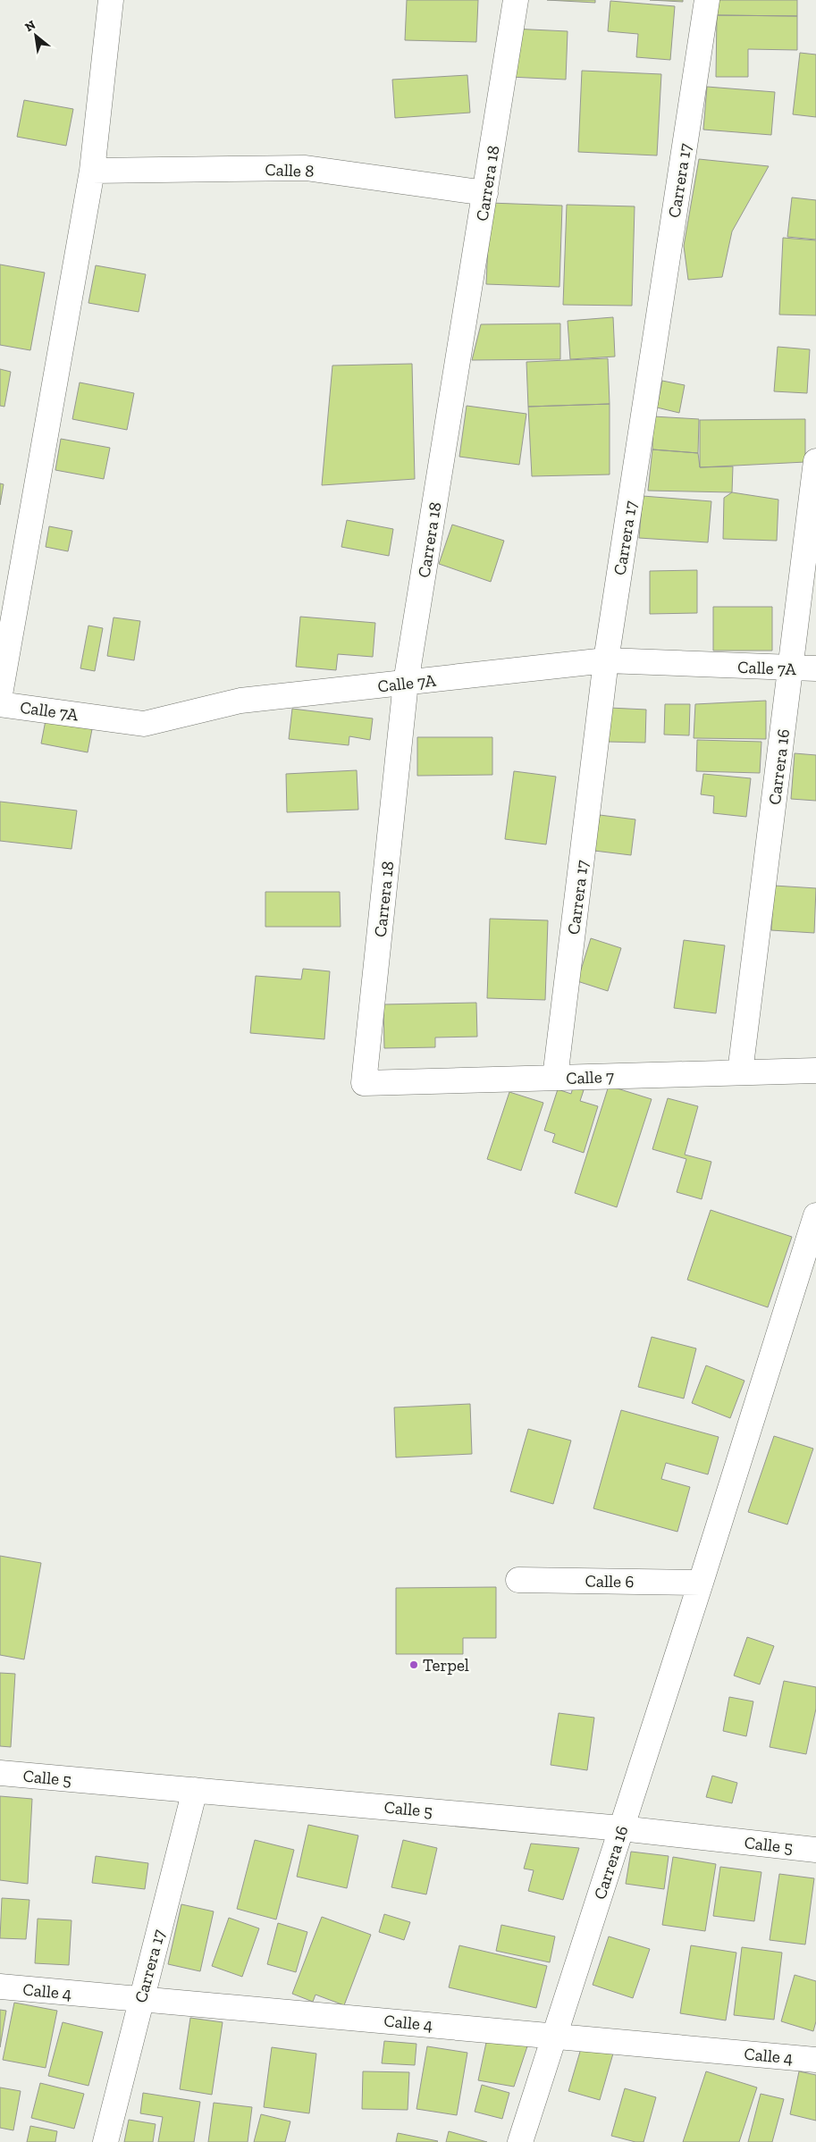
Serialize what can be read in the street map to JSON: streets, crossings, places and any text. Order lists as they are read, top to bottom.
{
  "streets": {
    "street": [
      "Calle 8",
      "Carrera 17",
      "Carrera 18",
      "Calle 7A",
      "Carrera 16",
      "Calle 7",
      "Calle 6",
      "Calle 5",
      "Calle 4"
    ]
  },
  "crossings": [
    ["Calle 8", "Carrera 18"],
    ["Carrera 17", "Calle 7A"],
    ["Carrera 17", "Calle 7"],
    ["Carrera 17", "Calle 5"],
    ["Carrera 17", "Calle 4"],
    ["Carrera 18", "Calle 7A"],
    ["Carrera 18", "Calle 7"],
    ["Calle 7A", "Carrera 16"],
    ["Carrera 16", "Calle 7"],
    ["Carrera 16", "Calle 6"],
    ["Carrera 16", "Calle 5"],
    ["Carrera 16", "Calle 4"]
  ],
  "places": ["Terpel"],
  "north": "top left"
}
